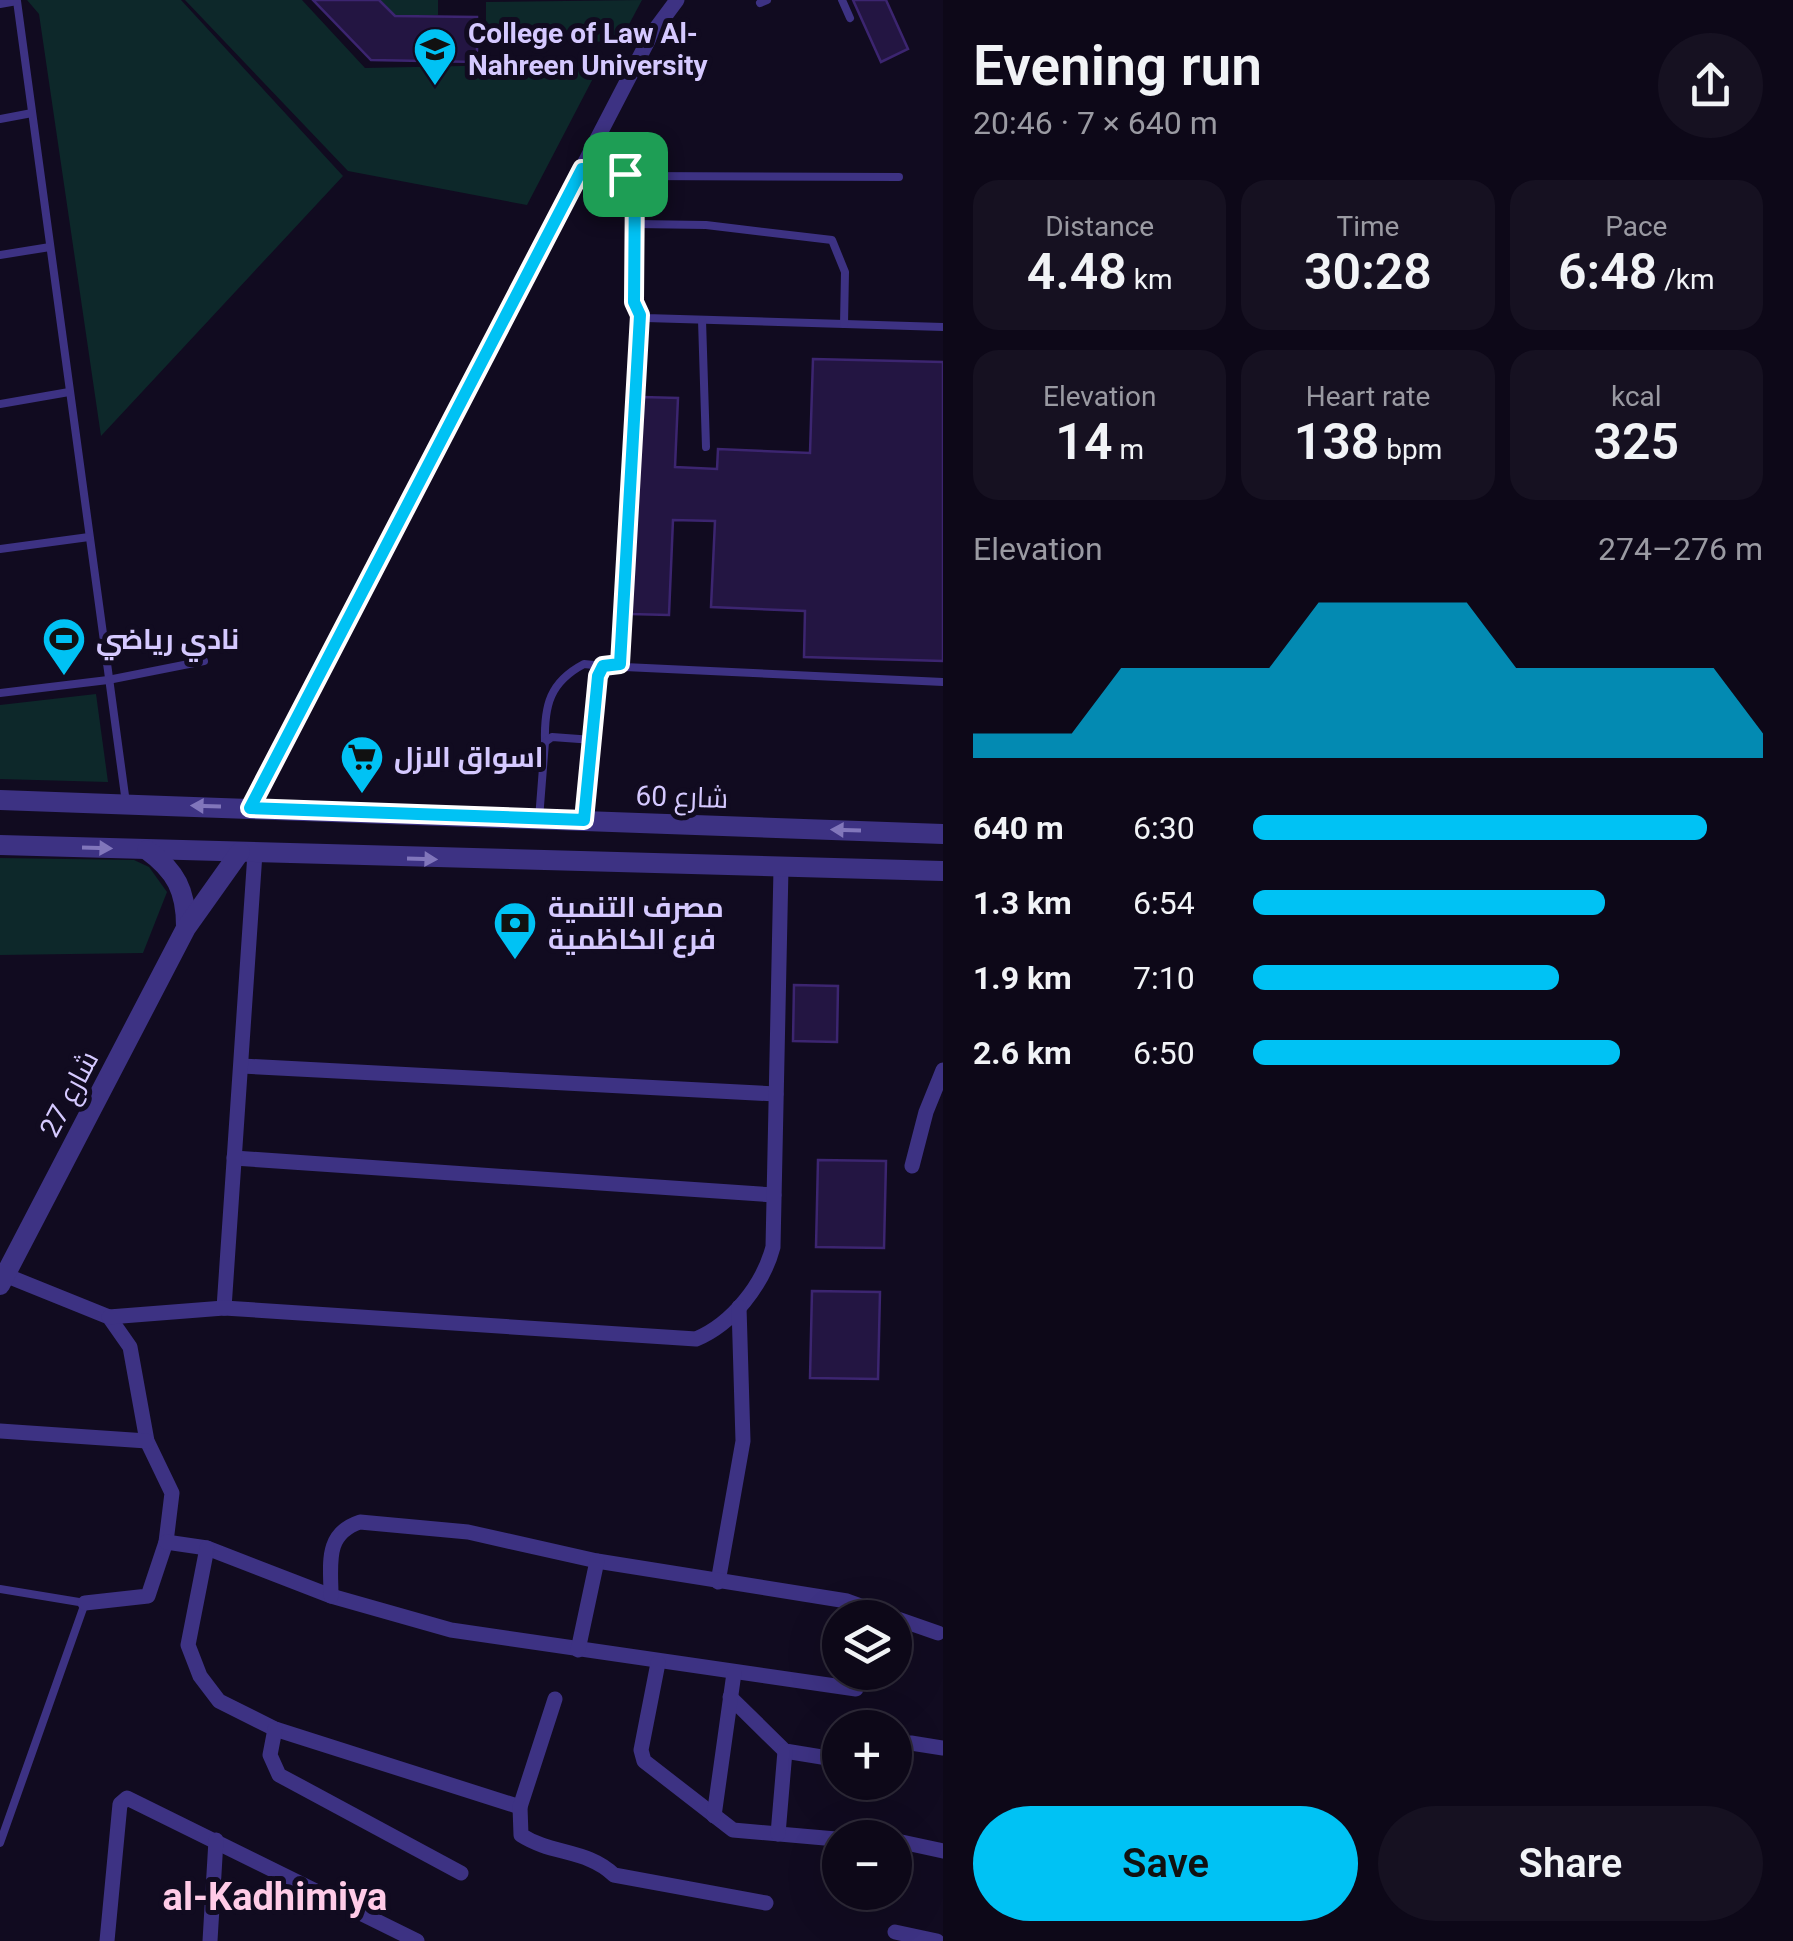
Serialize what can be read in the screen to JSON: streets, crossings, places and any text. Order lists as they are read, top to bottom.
{
  "streets": {
    "street": ["شارع 60", "شارع 27"]
  },
  "districts": ["al-Kadhimiya"],
  "places": {
    "school or university": ["College of Law Al- Nahreen University"],
    "sports": ["نادي رياضي"],
    "supermarket": ["اسواق الازل"],
    "bank": ["مصرف التنمية فرع الكاظمية"]
  },
  "page": {
    "heading": ["Evening run", "20:46 · 7 × 640 m"],
    "stats": [
      ["Distance", "4.48 km"],
      ["Time", "30:28"],
      ["Pace", "6:48 /km"],
      ["Elevation", "14 m"],
      ["Heart rate", "138 bpm"],
      ["kcal", "325"]
    ],
    "chart": ["Elevation", "274–276 m"],
    "list": [
      {
        "name": "640 m",
        "note": "6:30"
      },
      {
        "name": "1.3 km",
        "note": "6:54"
      },
      {
        "name": "1.9 km",
        "note": "7:10"
      },
      {
        "name": "2.6 km",
        "note": "6:50"
      }
    ],
    "map_buttons": ["+", "−"],
    "buttons": ["Save", "Share"]
  }
}
